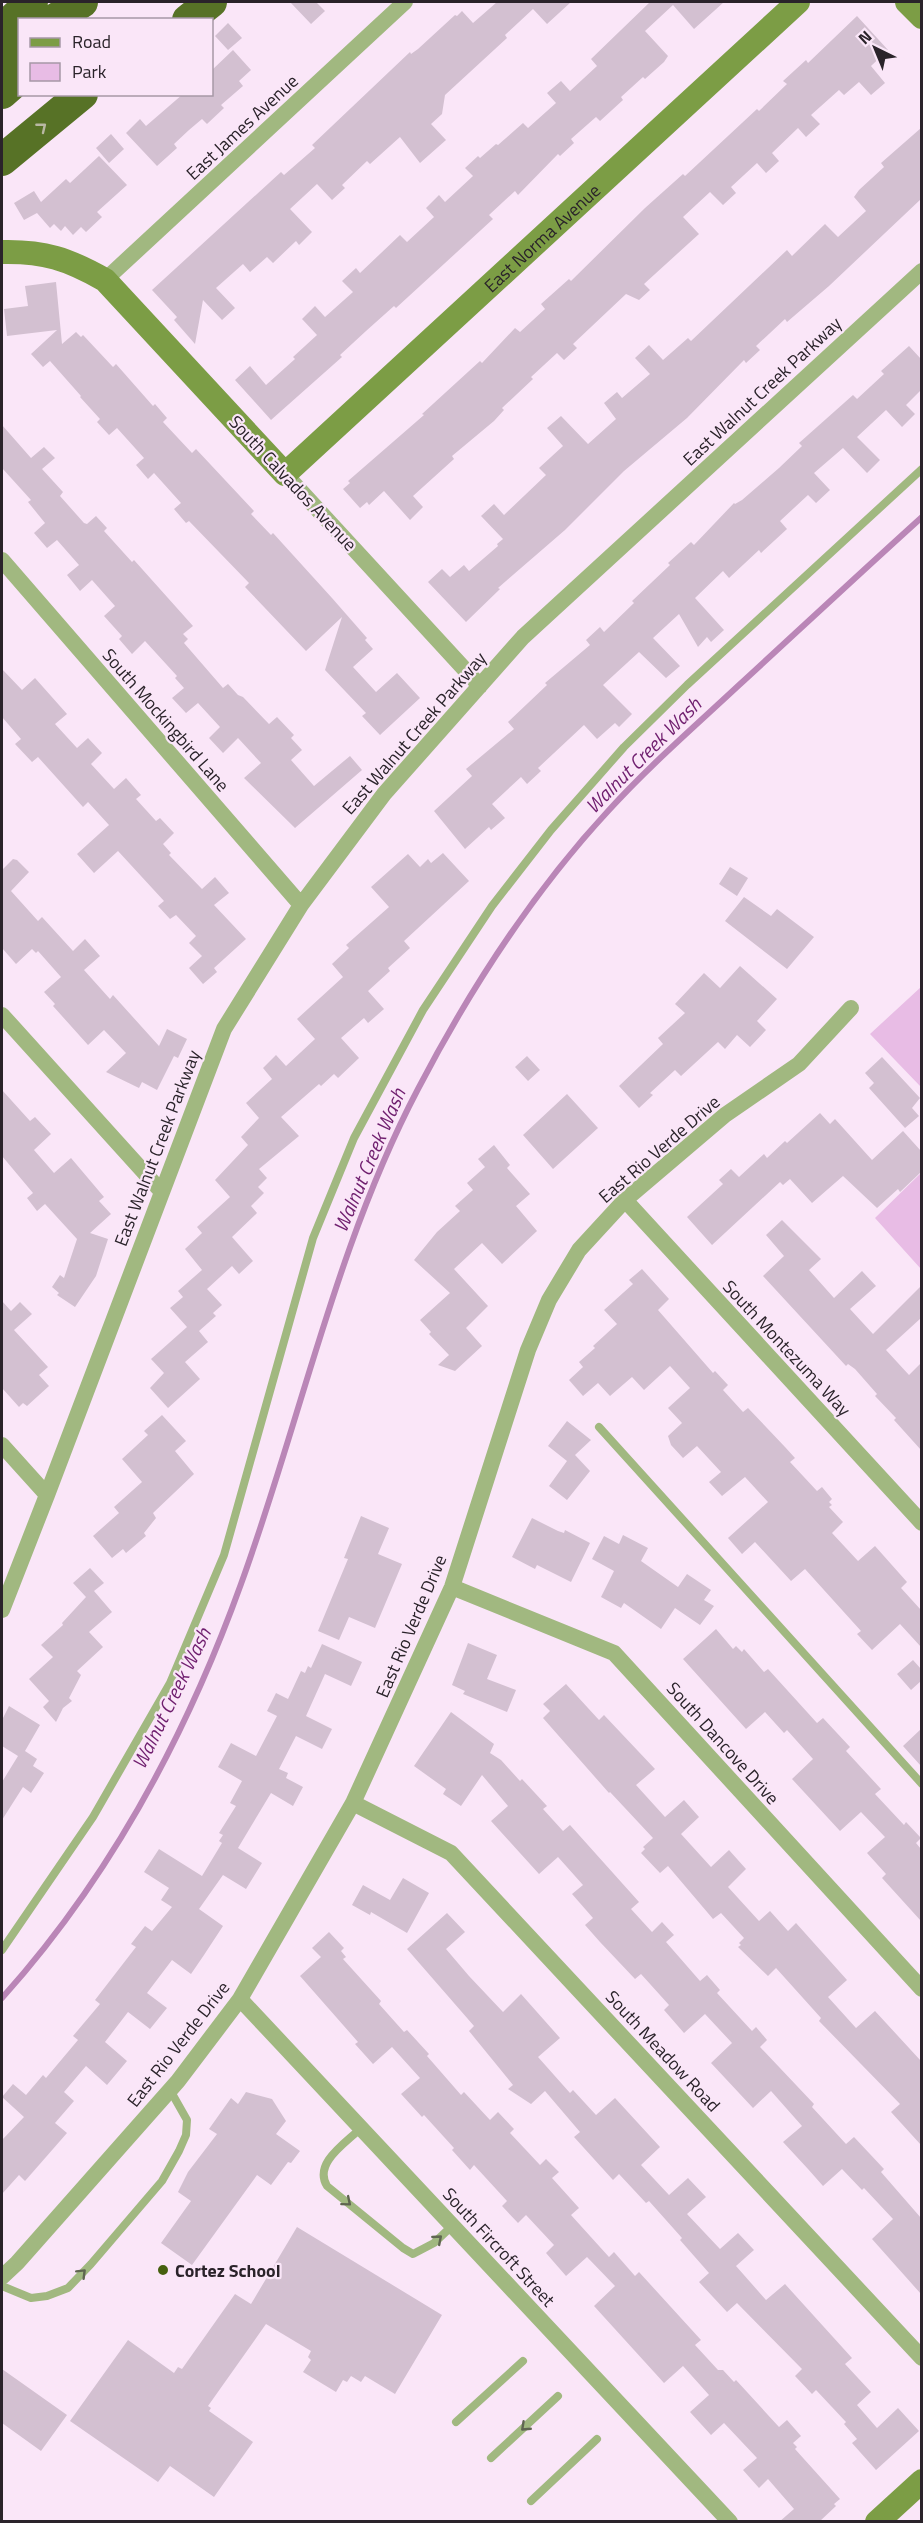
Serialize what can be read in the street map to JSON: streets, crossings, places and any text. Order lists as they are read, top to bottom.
{
  "streets": {
    "street": [
      "East James Avenue",
      "East Norma Avenue",
      "East Walnut Creek Parkway",
      "South Calvados Avenue",
      "South Mockingbird Lane",
      "East Rio Verde Drive",
      "South Montezuma Way",
      "South Dancove Drive",
      "South Meadow Road",
      "South Fircroft Street"
    ]
  },
  "crossings": [
    ["East James Avenue", "South Calvados Avenue"],
    ["East Norma Avenue", "South Calvados Avenue"],
    ["East Walnut Creek Parkway", "South Calvados Avenue"],
    ["East Walnut Creek Parkway", "South Mockingbird Lane"],
    ["East Rio Verde Drive", "South Montezuma Way"],
    ["East Rio Verde Drive", "South Dancove Drive"],
    ["East Rio Verde Drive", "South Meadow Road"],
    ["East Rio Verde Drive", "South Fircroft Street"]
  ],
  "water": ["Walnut Creek Wash"],
  "places": ["Cortez School"],
  "legend": ["Road", "Park"],
  "north": "top left"
}
